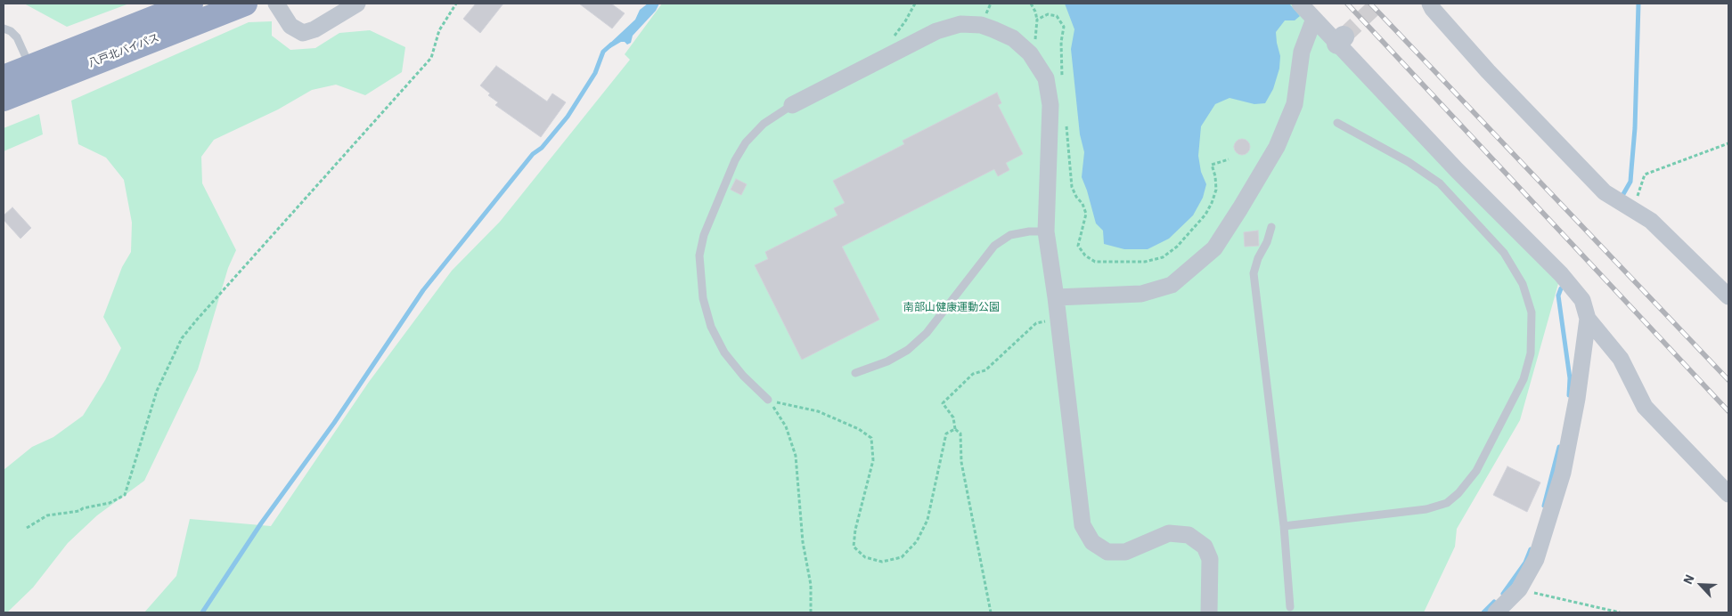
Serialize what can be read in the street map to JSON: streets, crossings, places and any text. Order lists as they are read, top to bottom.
{
  "streets": {
    "highway": ["八戸北バイパス"]
  },
  "parks": ["南部山健康運動公園"],
  "north": "top left"
}
